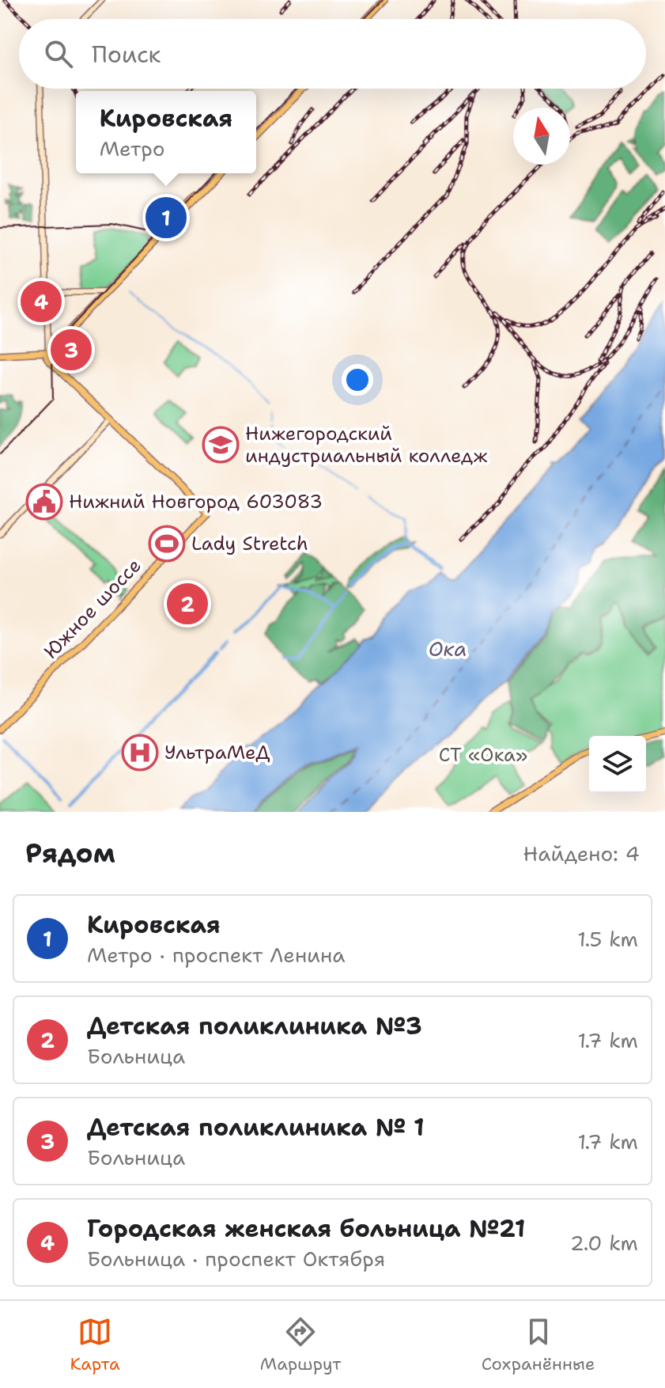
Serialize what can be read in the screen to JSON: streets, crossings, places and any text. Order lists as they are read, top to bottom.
{
  "streets": {
    "main road": ["Южное шоссе"]
  },
  "water": ["Ока"],
  "parks": ["СТ «Ока»"],
  "places": {
    "school or university": ["Нижегородский индустриальный колледж"],
    "public building": ["Нижний Новгород 603083"],
    "sports": ["Lady Stretch"],
    "hospital": ["УльтраМеД"]
  },
  "north": "top",
  "page": {
    "search": "Поиск",
    "popup": ["Кировская", "Метро"],
    "pins": [
      "1",
      "4",
      "3",
      "2"
    ],
    "heading": ["Рядом", "Найдено: 4"],
    "list": [
      {
        "mark": "1",
        "name": "Кировская",
        "note": "Метро · проспект Ленина",
        "value": "1.5 km"
      },
      {
        "mark": "2",
        "name": "Детская поликлиника №3",
        "note": "Больница",
        "value": "1.7 km"
      },
      {
        "mark": "3",
        "name": "Детская поликлиника № 1",
        "note": "Больница",
        "value": "1.7 km"
      },
      {
        "mark": "4",
        "name": "Городская женская больница №21",
        "note": "Больница · проспект Октября",
        "value": "2.0 km"
      }
    ],
    "nav": ["Карта", "Маршрут", "Сохранённые"]
  }
}
